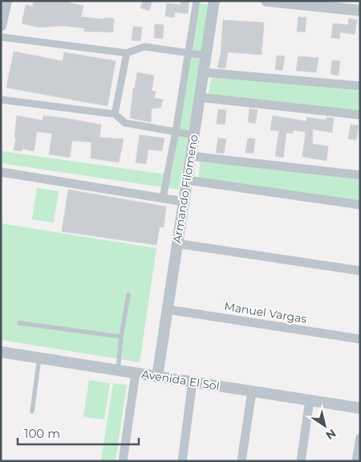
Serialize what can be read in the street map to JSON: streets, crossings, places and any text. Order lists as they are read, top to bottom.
{
  "streets": {
    "street": ["Armando Filomeno", "Manuel Vargas", "Avenida El Sol"]
  },
  "crossings": [
    ["Armando Filomeno", "Manuel Vargas"],
    ["Armando Filomeno", "Avenida El Sol"]
  ],
  "scale_bar": "100 m",
  "north": "bottom right"
}
